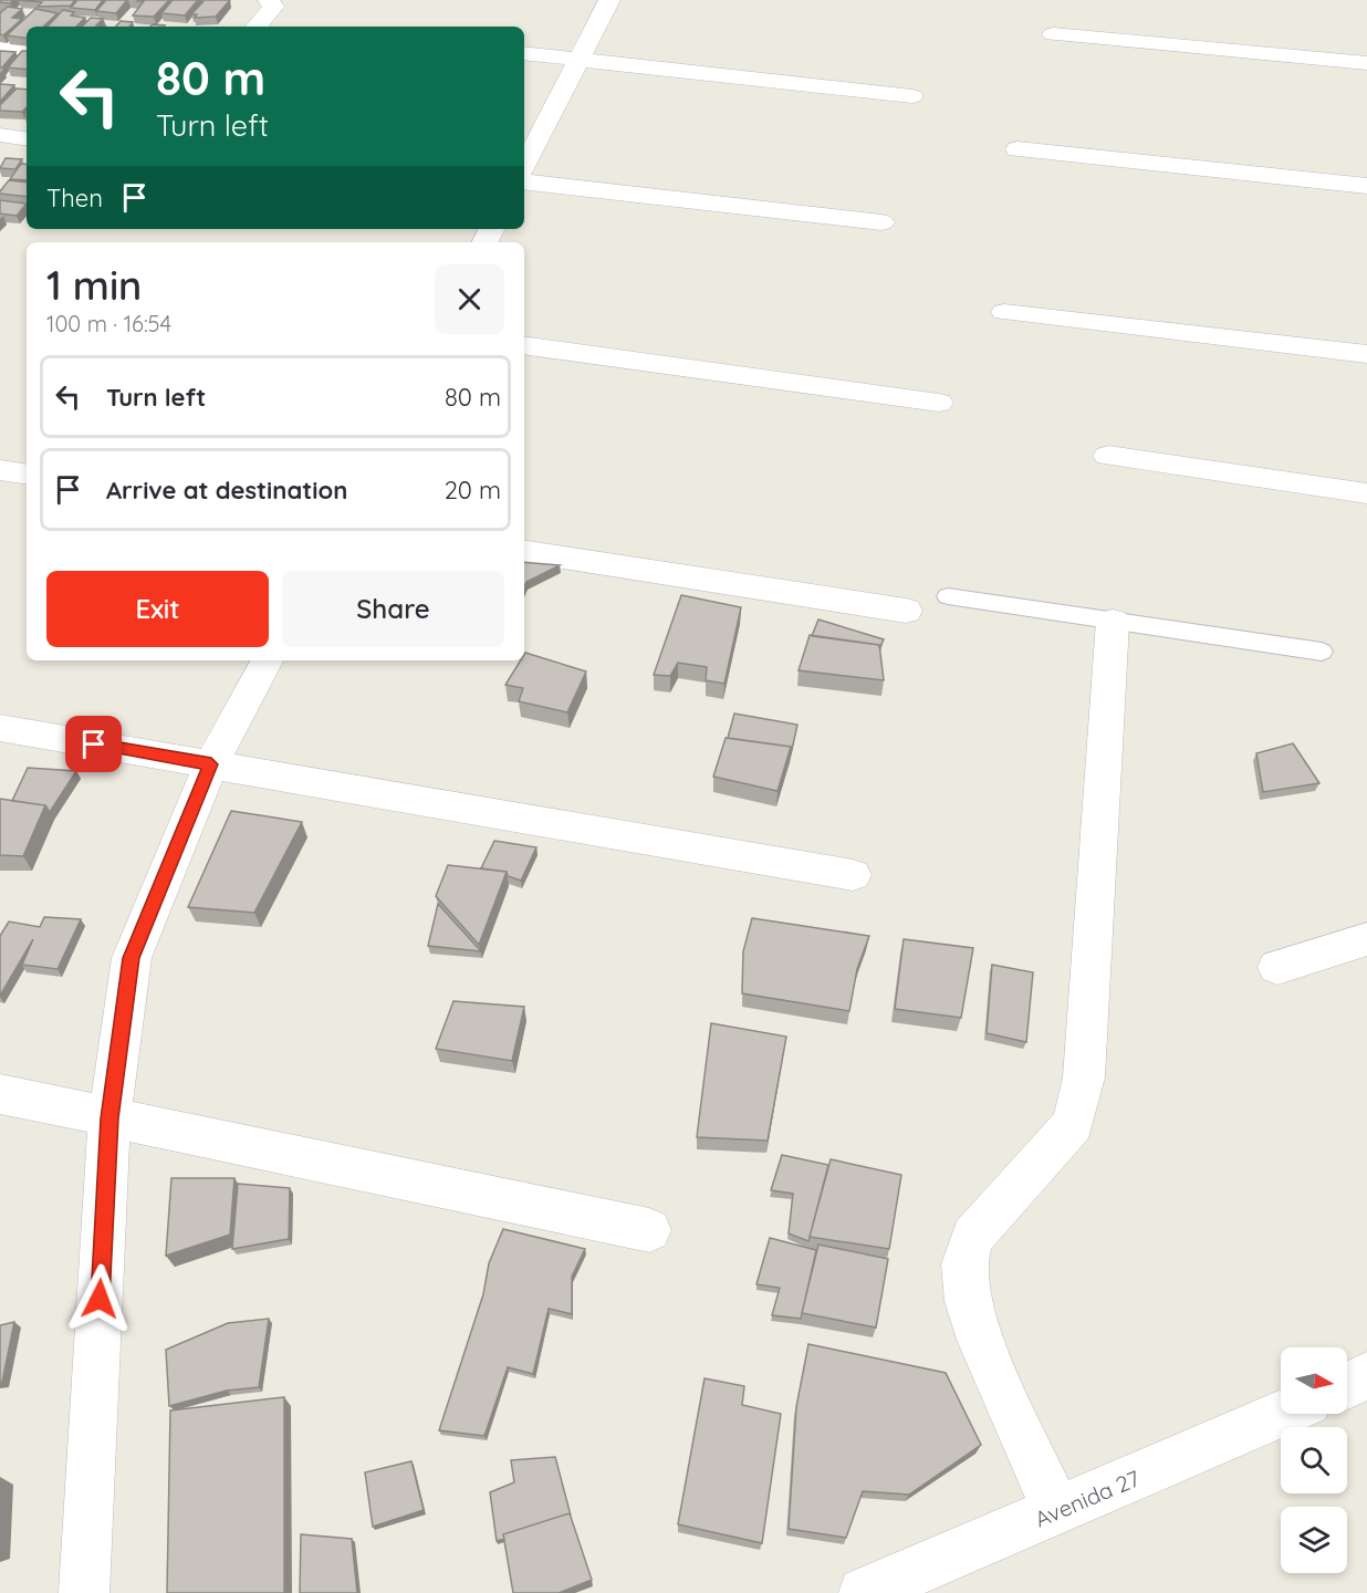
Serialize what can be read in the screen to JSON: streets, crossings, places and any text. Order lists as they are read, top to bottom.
{
  "streets": {
    "street": ["Avenida 27"]
  },
  "north": "right",
  "page": {
    "turn": ["80 m", "Turn left"],
    "then": "Then",
    "heading": ["1 min", "100 m · 16:54"],
    "list": [
      {
        "name": "Turn left",
        "value": "80 m"
      },
      {
        "name": "Arrive at destination",
        "value": "20 m"
      }
    ],
    "buttons": ["Exit", "Share"]
  }
}
